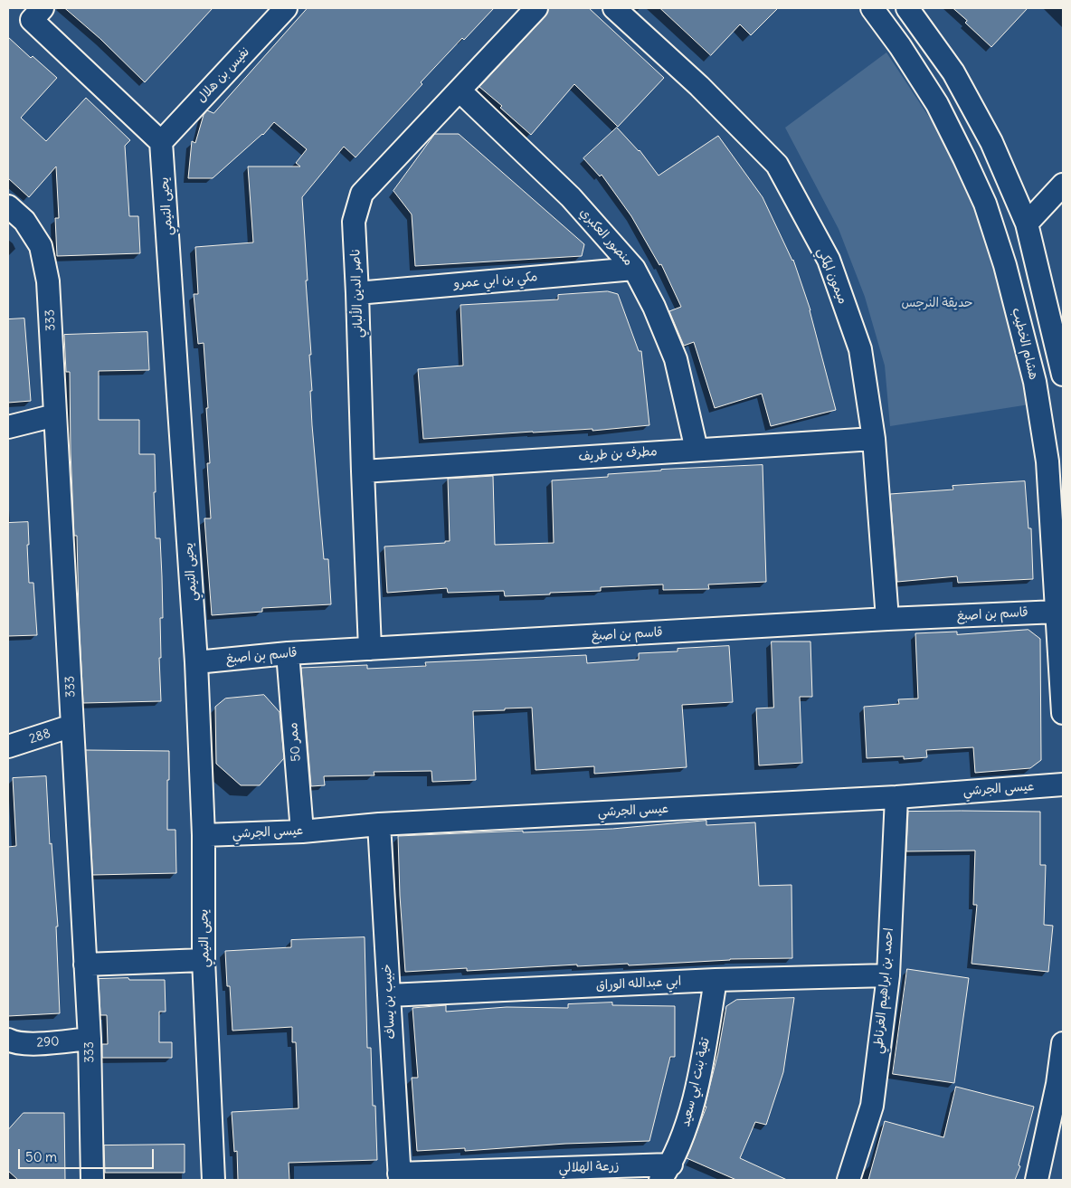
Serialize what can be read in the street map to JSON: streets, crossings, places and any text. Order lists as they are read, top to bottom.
{
  "streets": {
    "street": [
      "نفيس بن هلال",
      "يحيى التيمي",
      "منصور العكبري",
      "ميمون المكي",
      "مكي بن ابي عمرو",
      "ناصر الدين الألباني",
      "333",
      "هشام الخطيب",
      "مطرف بن طريف",
      "قاسم بن اصبغ",
      "288",
      "ممر 50",
      "عيسى الجرشي",
      "ابي عبدالله الوراق",
      "احمد بن ابراهيم الغرناطي",
      "خبيب بن يساف",
      "290",
      "تقية بنت ابي سعيد",
      "زرعة الهلالي"
    ]
  },
  "crossings": [
    ["نفيس بن هلال", "يحيى التيمي"],
    ["يحيى التيمي", "قاسم بن اصبغ"],
    ["يحيى التيمي", "عيسى الجرشي"],
    ["منصور العكبري", "مكي بن ابي عمرو"],
    ["منصور العكبري", "ناصر الدين الألباني"],
    ["منصور العكبري", "مطرف بن طريف"],
    ["ميمون المكي", "مطرف بن طريف"],
    ["ميمون المكي", "قاسم بن اصبغ"],
    ["مكي بن ابي عمرو", "ناصر الدين الألباني"],
    ["ناصر الدين الألباني", "مطرف بن طريف"],
    ["ناصر الدين الألباني", "قاسم بن اصبغ"],
    ["333", "288"],
    ["333", "290"],
    ["هشام الخطيب", "قاسم بن اصبغ"],
    ["قاسم بن اصبغ", "ممر 50"],
    ["ممر 50", "عيسى الجرشي"],
    ["عيسى الجرشي", "احمد بن ابراهيم الغرناطي"],
    ["عيسى الجرشي", "خبيب بن يساف"],
    ["ابي عبدالله الوراق", "احمد بن ابراهيم الغرناطي"],
    ["ابي عبدالله الوراق", "خبيب بن يساف"],
    ["ابي عبدالله الوراق", "تقية بنت ابي سعيد"],
    ["خبيب بن يساف", "زرعة الهلالي"],
    ["تقية بنت ابي سعيد", "زرعة الهلالي"]
  ],
  "parks": ["حديقة النرجس"],
  "scale_bar": "50 m"
}
